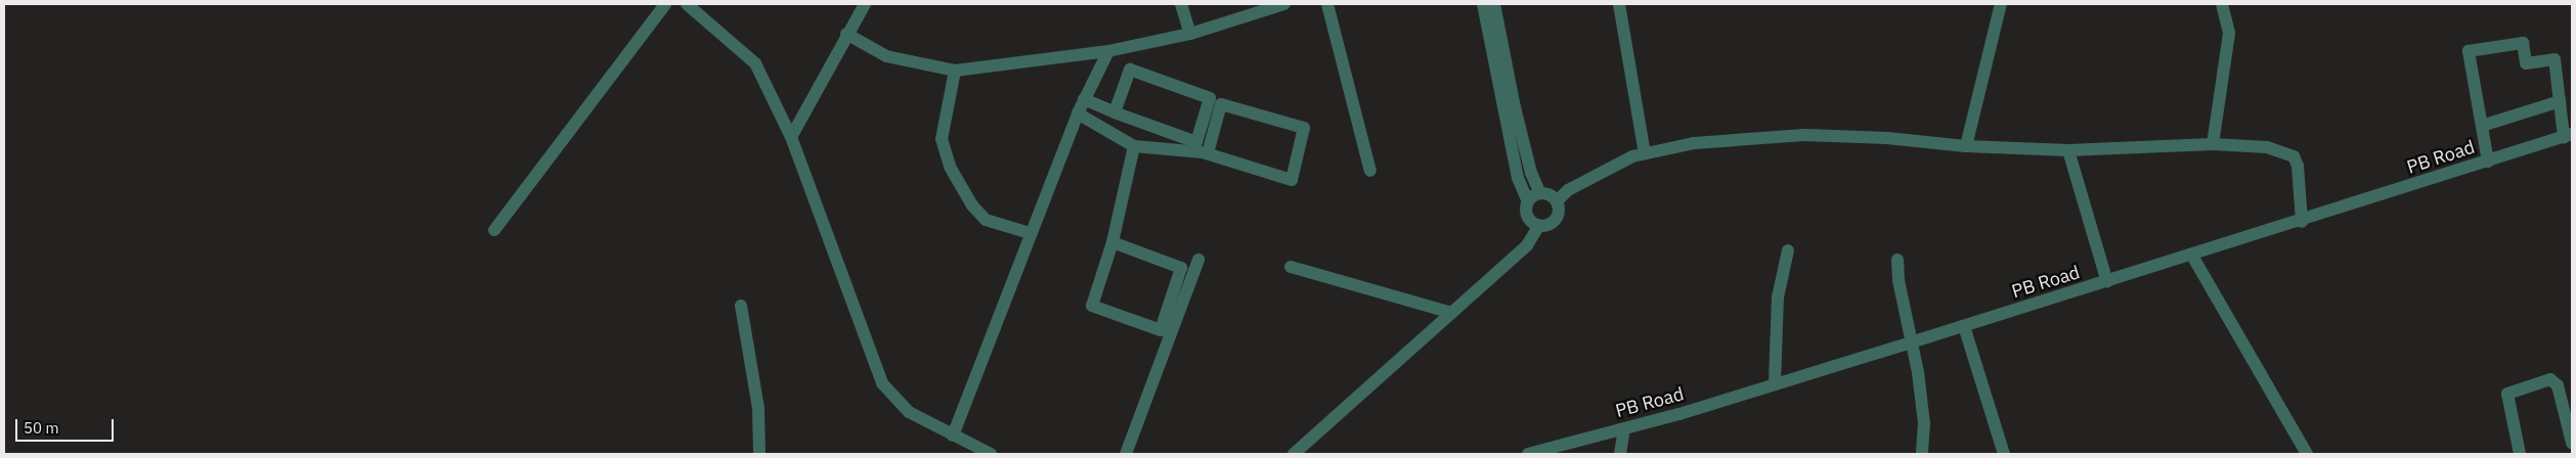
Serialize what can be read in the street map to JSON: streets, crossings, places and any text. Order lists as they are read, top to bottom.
{
  "streets": {
    "street": ["PB Road"]
  },
  "scale_bar": "50 m"
}
